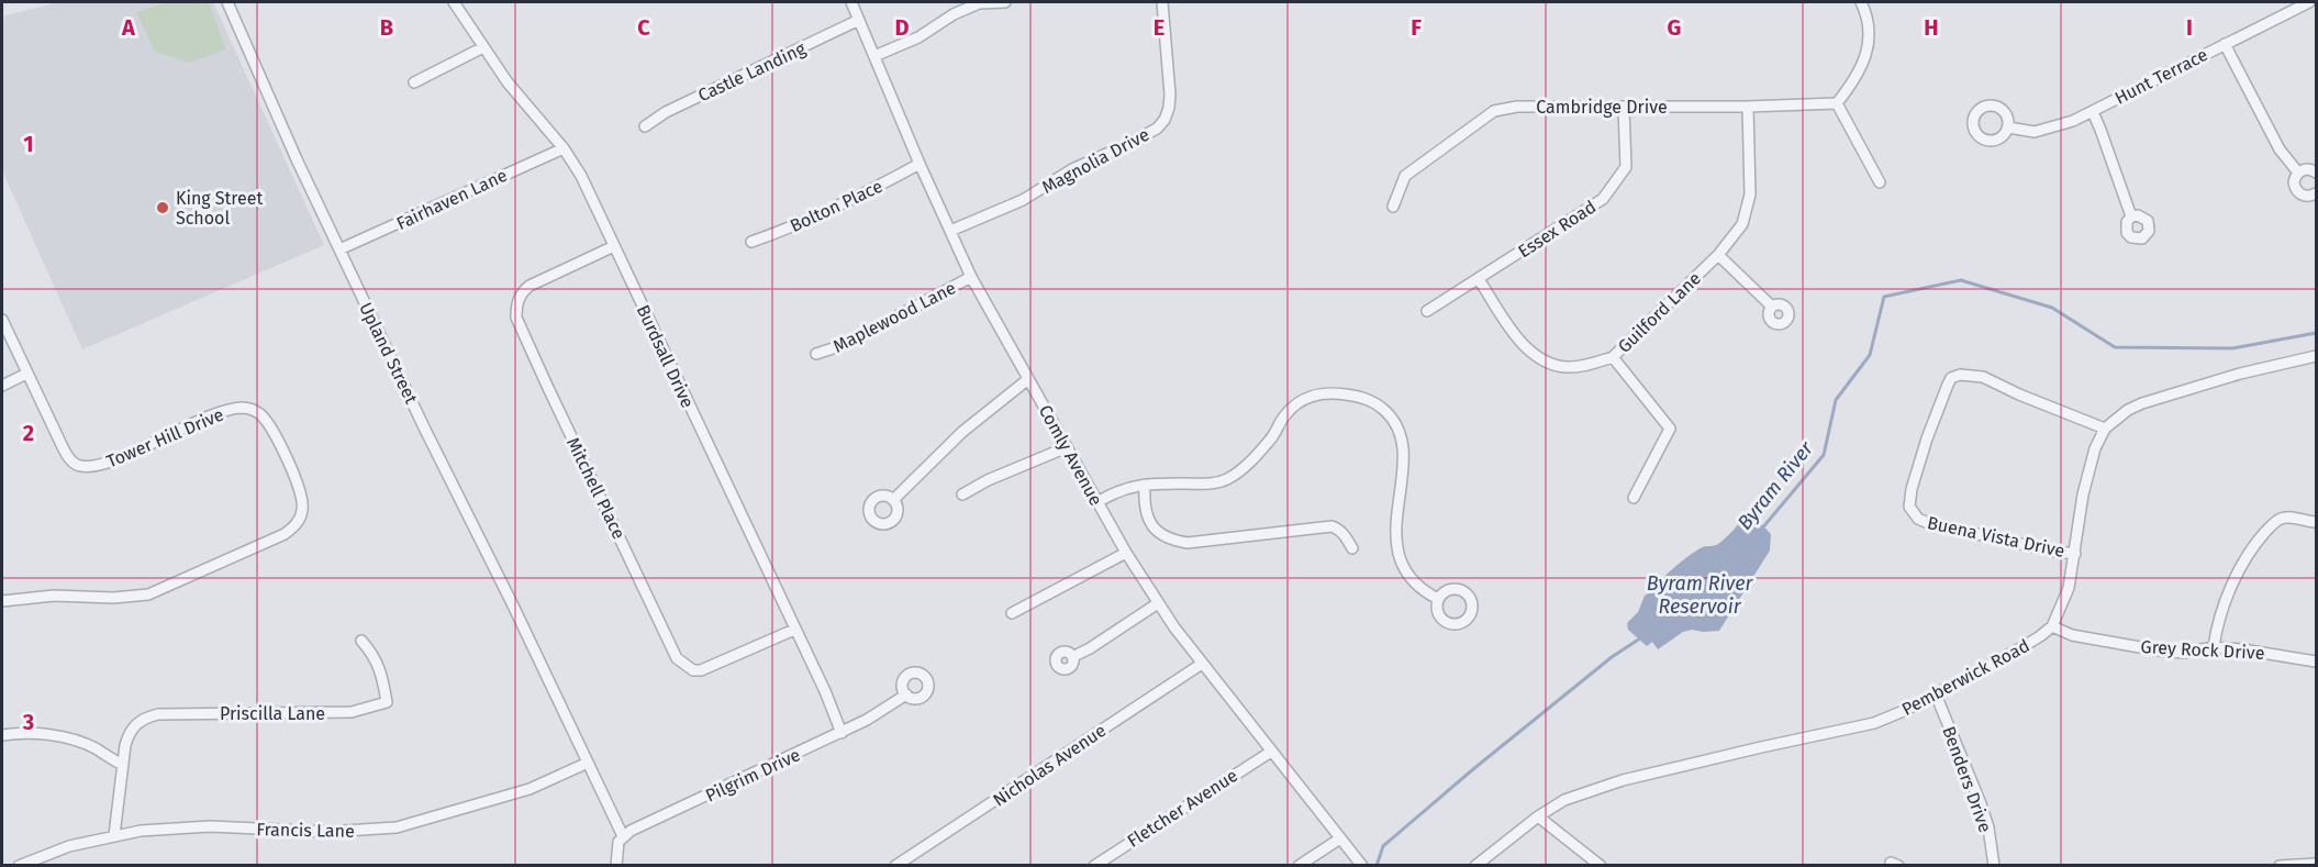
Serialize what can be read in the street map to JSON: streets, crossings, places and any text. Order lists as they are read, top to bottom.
{
  "streets": {
    "street": [
      "Castle Landing",
      "Hunt Terrace",
      "Cambridge Drive",
      "Magnolia Drive",
      "Fairhaven Lane",
      "Bolton Place",
      "Essex Road",
      "Guilford Lane",
      "Maplewood Lane",
      "Upland Street",
      "Burdsall Drive",
      "Tower Hill Drive",
      "Comly Avenue",
      "Mitchell Place",
      "Buena Vista Drive",
      "Grey Rock Drive",
      "Pemberwick Road",
      "Priscilla Lane",
      "Nicholas Avenue",
      "Pilgrim Drive",
      "Benders Drive",
      "Fletcher Avenue",
      "Francis Lane"
    ]
  },
  "crossings": [
    ["Castle Landing", "Comly Avenue"],
    ["Cambridge Drive", "Essex Road"],
    ["Cambridge Drive", "Guilford Lane"],
    ["Magnolia Drive", "Comly Avenue"],
    ["Fairhaven Lane", "Upland Street"],
    ["Fairhaven Lane", "Burdsall Drive"],
    ["Bolton Place", "Comly Avenue"],
    ["Essex Road", "Guilford Lane"],
    ["Maplewood Lane", "Comly Avenue"],
    ["Upland Street", "Pilgrim Drive"],
    ["Upland Street", "Francis Lane"],
    ["Burdsall Drive", "Mitchell Place"],
    ["Burdsall Drive", "Pilgrim Drive"],
    ["Comly Avenue", "Nicholas Avenue"],
    ["Comly Avenue", "Fletcher Avenue"],
    ["Grey Rock Drive", "Pemberwick Road"],
    ["Pemberwick Road", "Benders Drive"]
  ],
  "water": ["Byram River", "Byram River Reservoir"],
  "places": ["King Street School"],
  "grid": {
    "columns": [
      "A",
      "B",
      "C",
      "D",
      "E",
      "F",
      "G",
      "H",
      "I"
    ],
    "rows": ["1", "2", "3"]
  }
}
